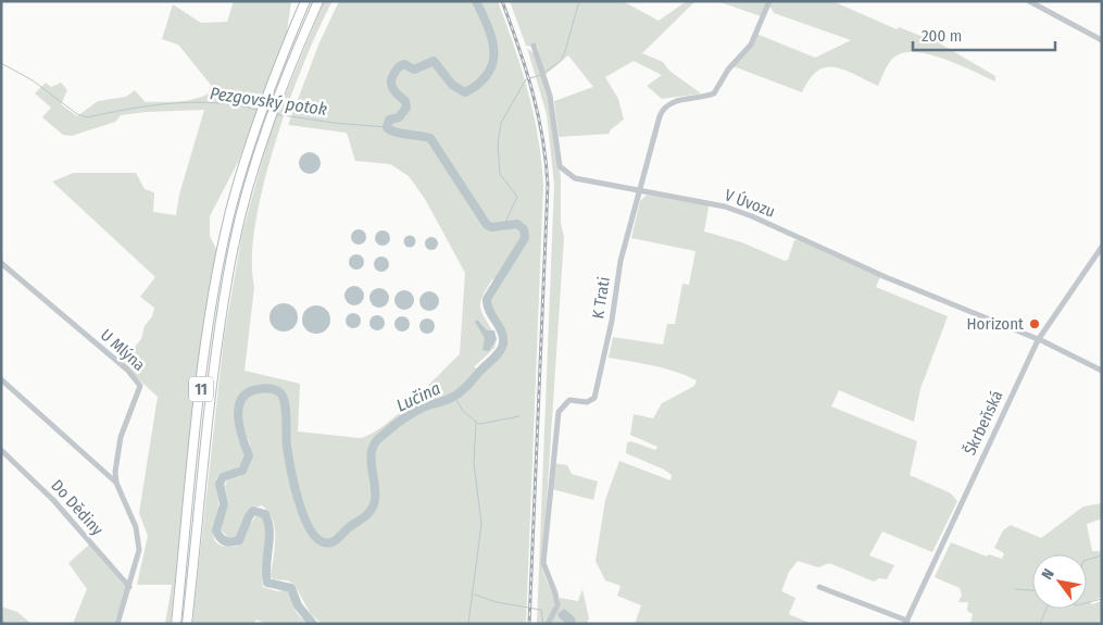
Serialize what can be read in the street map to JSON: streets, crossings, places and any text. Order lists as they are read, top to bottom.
{
  "streets": {
    "highway": ["11"],
    "street": [
      "V Úvozu",
      "K Trati",
      "U Mlýna",
      "Škrbeňská",
      "Do Dědiny"
    ]
  },
  "crossings": [
    ["V Úvozu", "K Trati"],
    ["V Úvozu", "Škrbeňská"],
    ["U Mlýna", "Do Dědiny"]
  ],
  "water": ["Pezgovský potok", "Lučina"],
  "places": ["Horizont"],
  "scale_bar": "200 m",
  "north": "top left"
}
